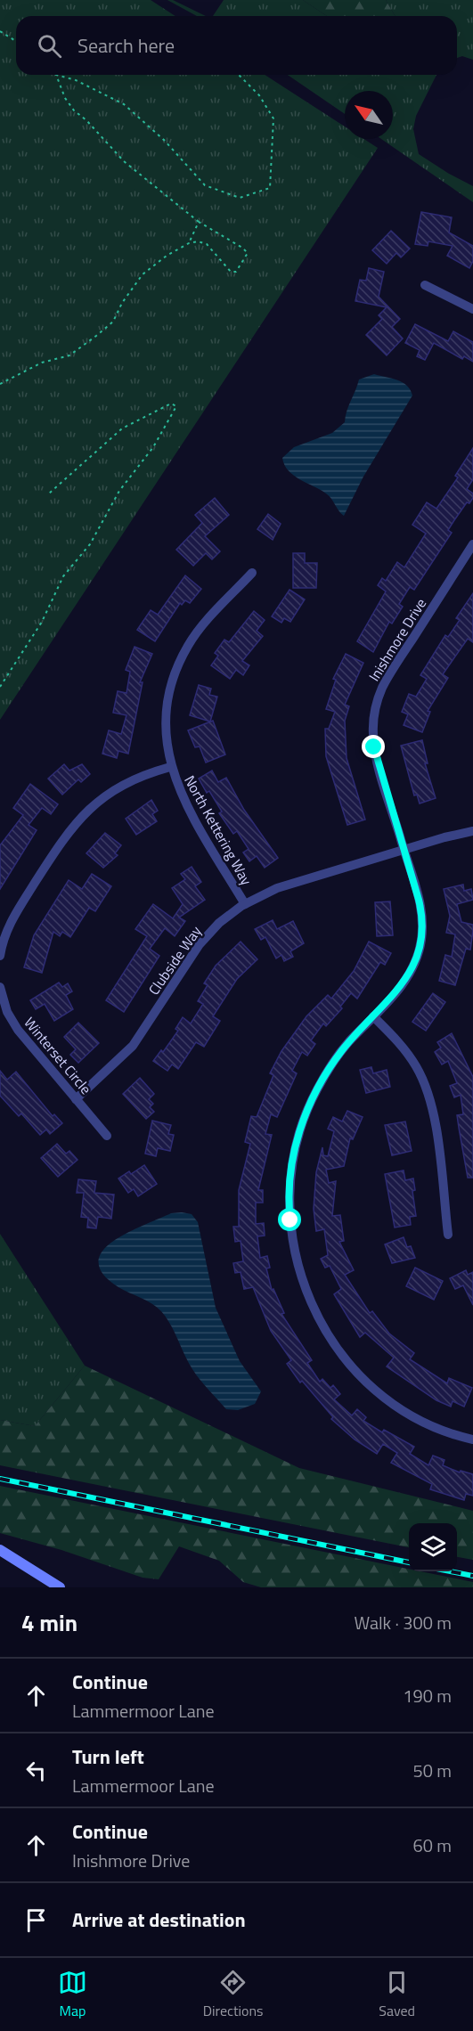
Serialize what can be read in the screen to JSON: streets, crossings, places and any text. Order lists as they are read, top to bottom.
{
  "streets": {
    "street": [
      "Inishmore Drive",
      "North Kettering Way",
      "Clubside Way",
      "Winterset Circle"
    ]
  },
  "crossings": [
    ["Inishmore Drive", "Clubside Way"],
    ["North Kettering Way", "Clubside Way"],
    ["Clubside Way", "Winterset Circle"]
  ],
  "north": "top left",
  "page": {
    "search": "Search here",
    "heading": ["4 min", "Walk · 300 m"],
    "list": [
      ["Continue", "Lammermoor Lane", "190 m"],
      ["Turn left", "Lammermoor Lane", "50 m"],
      ["Continue", "Inishmore Drive", "60 m"],
      "Arrive at destination"
    ],
    "nav": ["Map", "Directions", "Saved"]
  }
}
